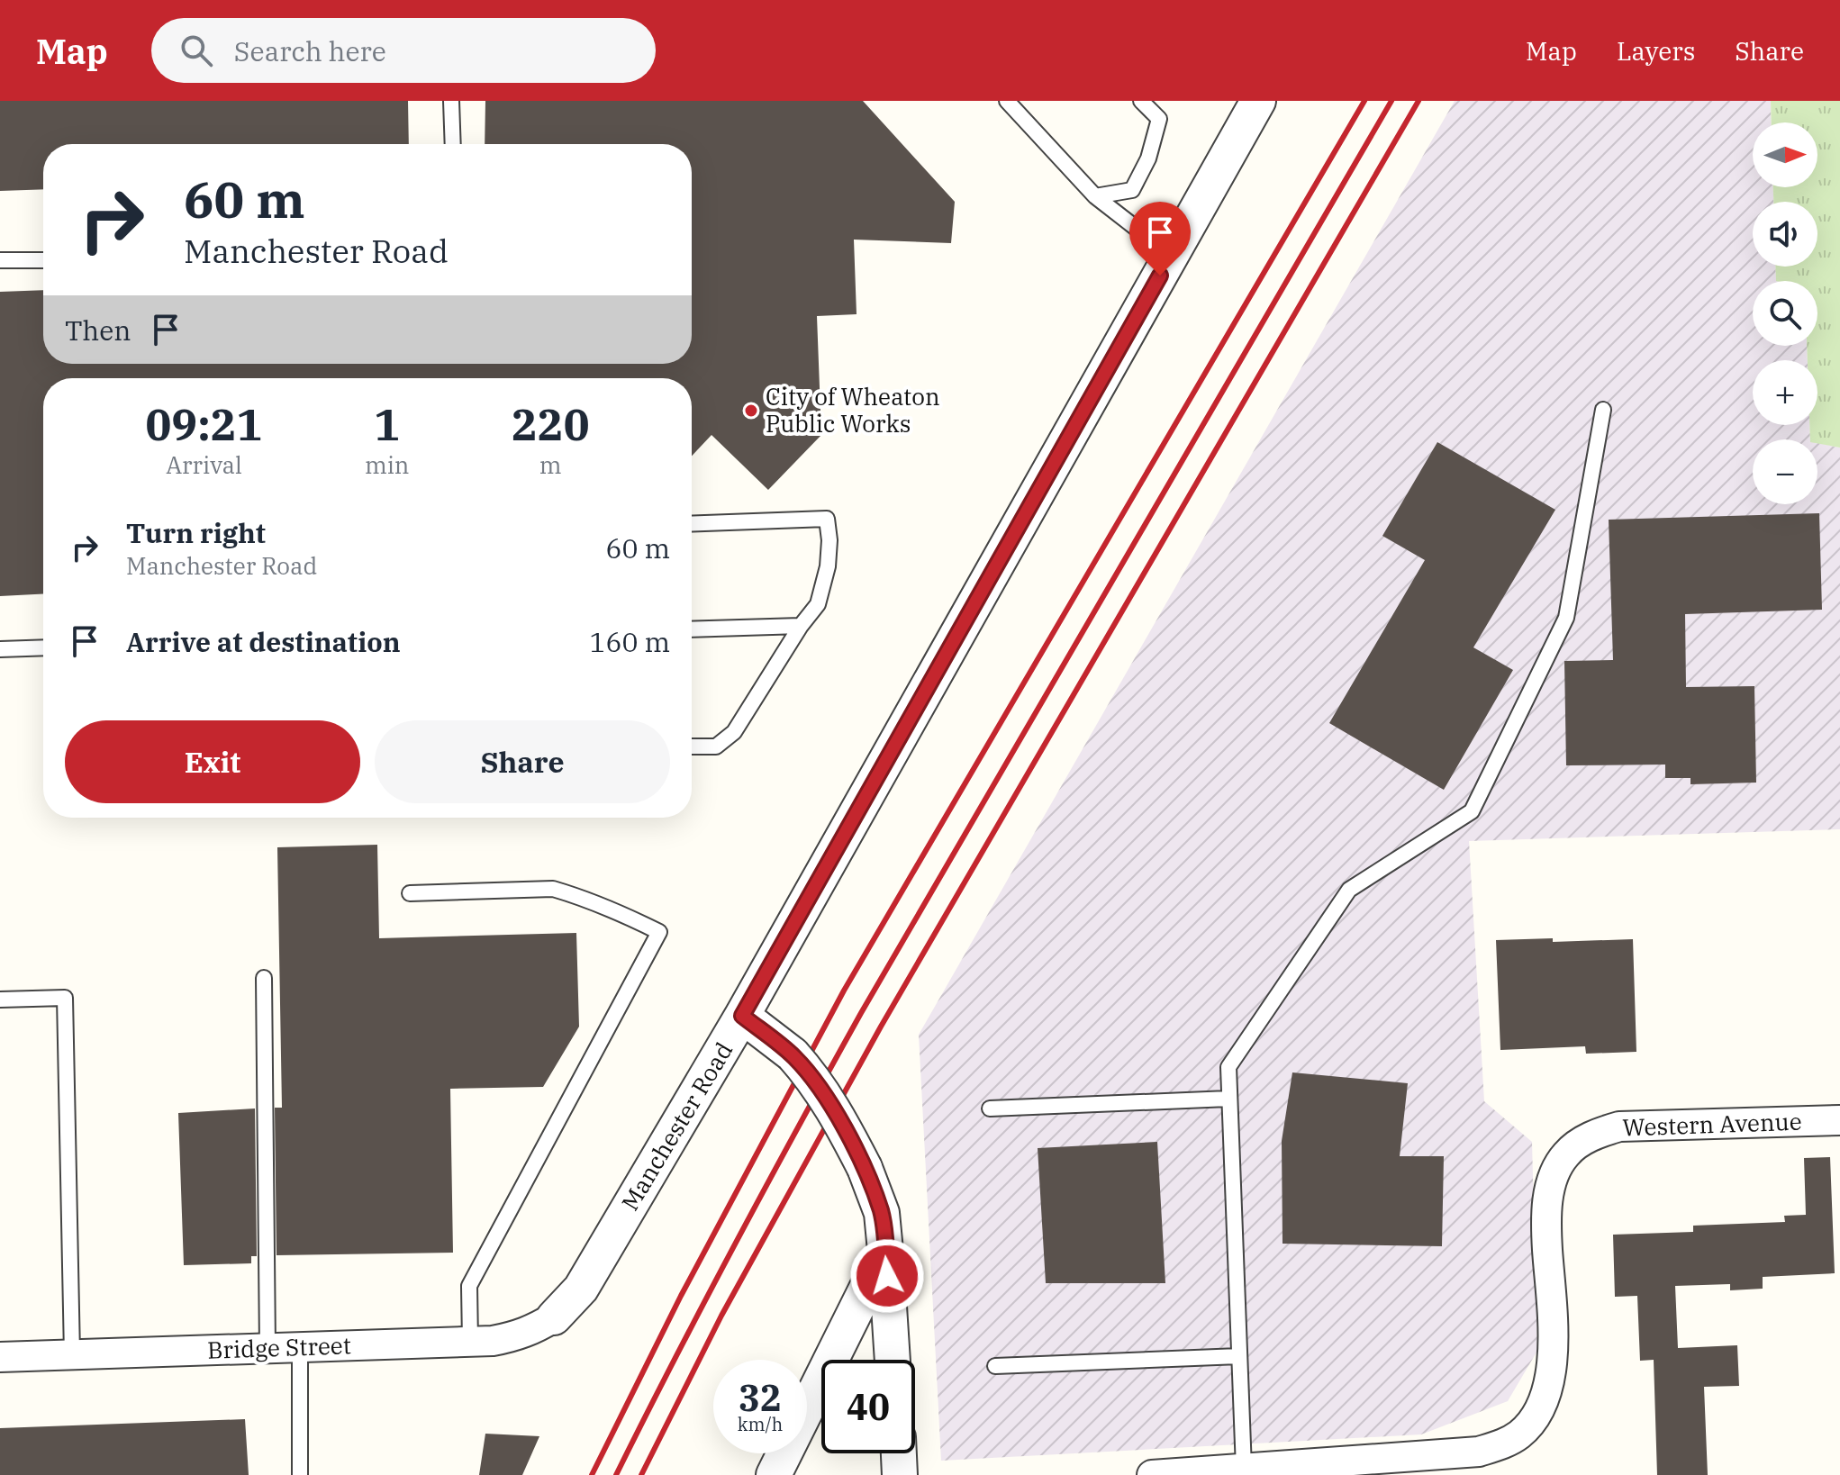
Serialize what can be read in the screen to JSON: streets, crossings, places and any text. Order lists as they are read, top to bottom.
{
  "streets": {
    "street": ["Western Avenue", "Manchester Road", "Bridge Street"]
  },
  "crossings": [
    ["Manchester Road", "Bridge Street"]
  ],
  "places": ["City of Wheaton Public Works"],
  "north": "right",
  "page": {
    "header": "Map",
    "search": "Search here",
    "nav": ["Map", "Layers", "Share"],
    "map_buttons": ["+", "−"],
    "turn": ["60 m", "Manchester Road"],
    "then": "Then",
    "eta": [
      "09:21",
      "Arrival",
      "1",
      "min",
      "220",
      "m"
    ],
    "list": [
      {
        "name": "Turn right",
        "note": "Manchester Road",
        "value": "60 m"
      },
      {
        "name": "Arrive at destination",
        "value": "160 m"
      }
    ],
    "buttons": ["Exit", "Share"],
    "speed": "32 km/h",
    "limit": "40"
  }
}
